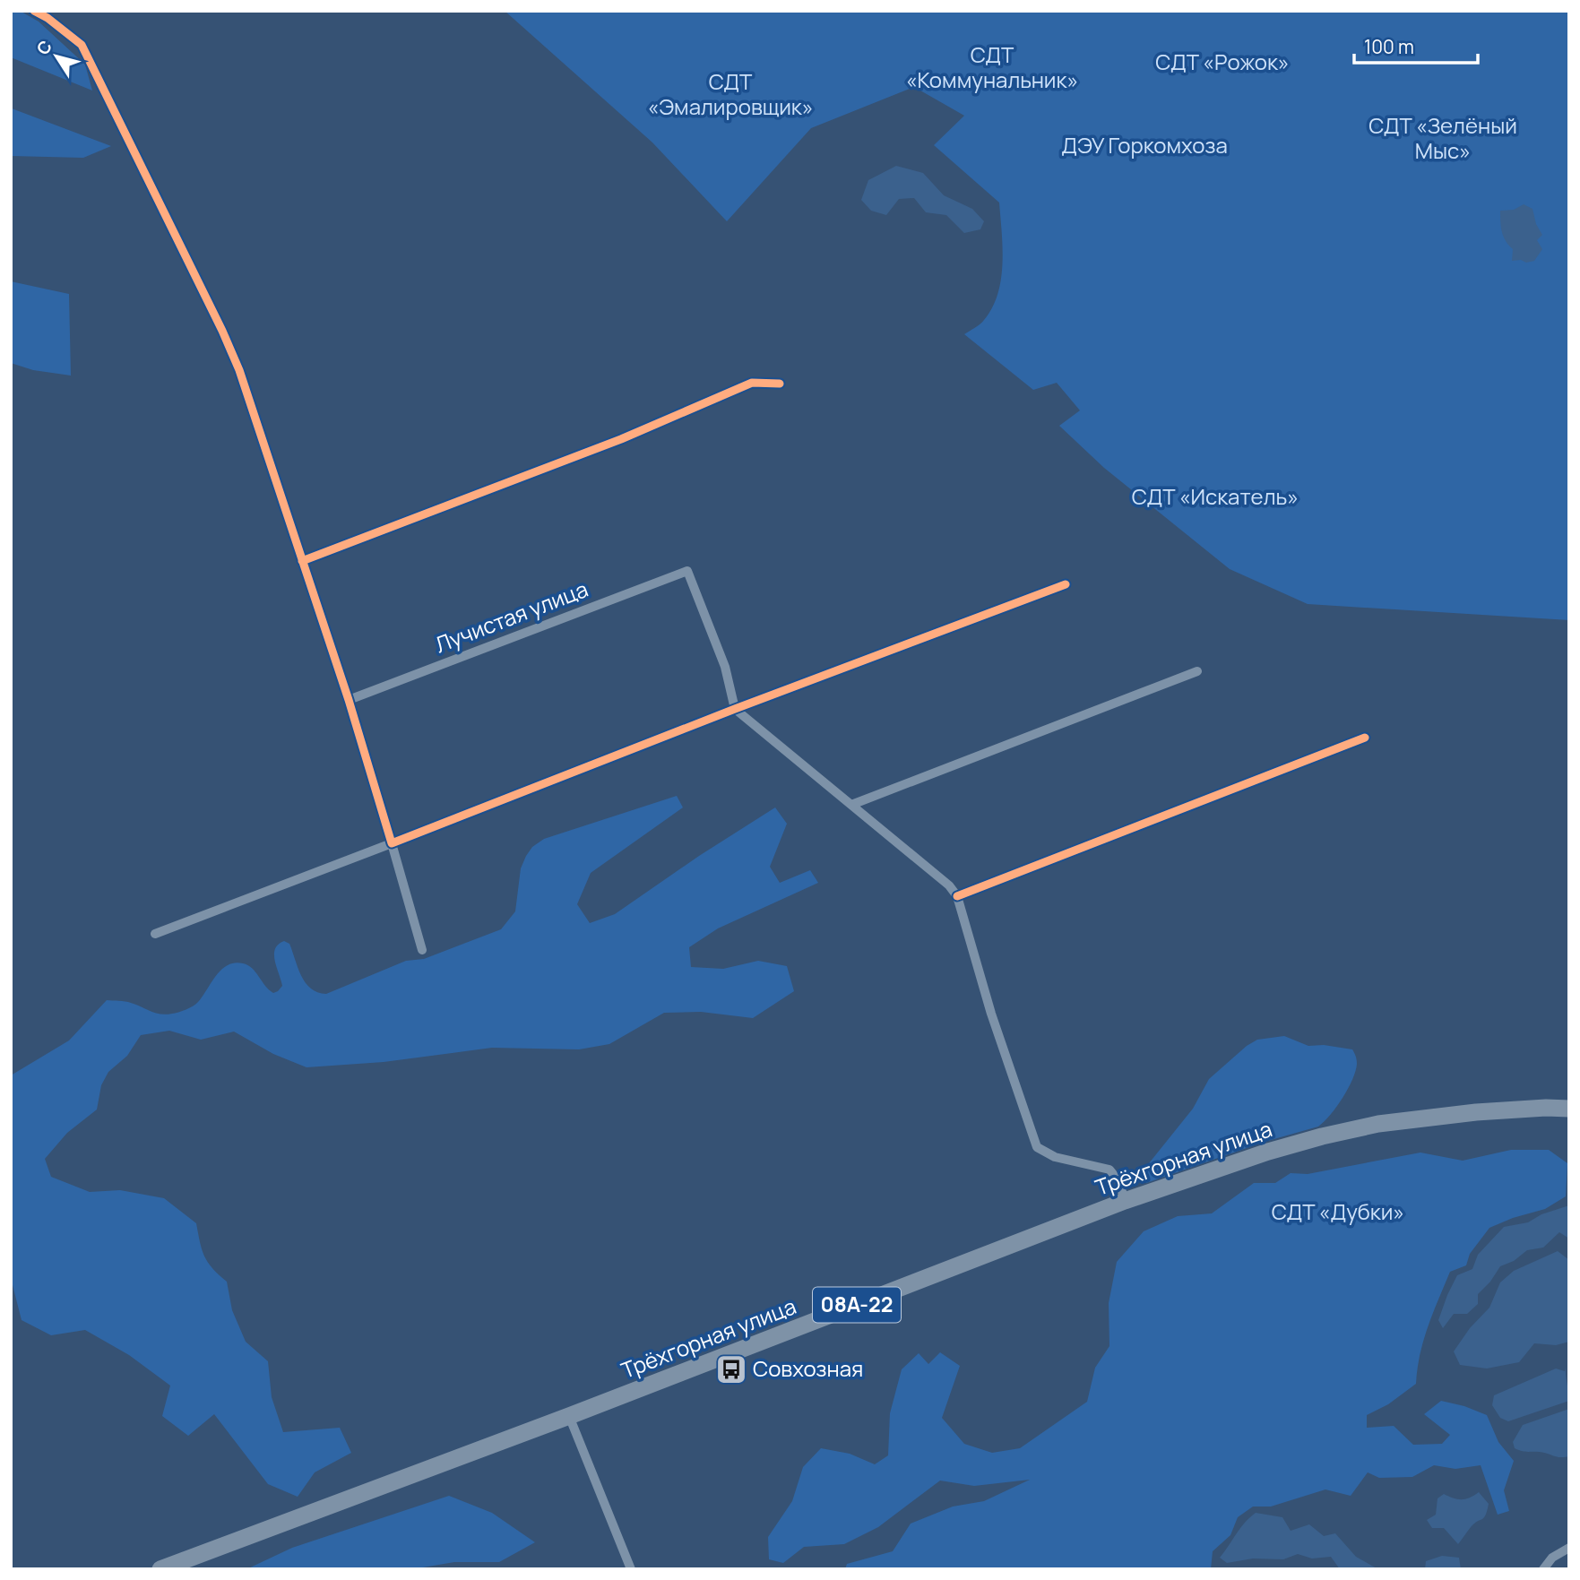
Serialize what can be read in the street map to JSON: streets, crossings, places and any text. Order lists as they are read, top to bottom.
{
  "streets": {
    "highway": ["Трёхгорная улица", "08А-22"],
    "street": ["Лучистая улица"]
  },
  "parks": [
    "СДТ «Коммунальник»",
    "СДТ «Рожок»",
    "СДТ «Эмалировщик»",
    "СДТ «Зелёный Мыс»",
    "ДЭУ Горкомхоза",
    "СДТ «Искатель»",
    "СДТ «Дубки»"
  ],
  "places": {
    "bus stop": ["Совхозная"]
  },
  "scale_bar": "100 m",
  "north": "top left"
}
